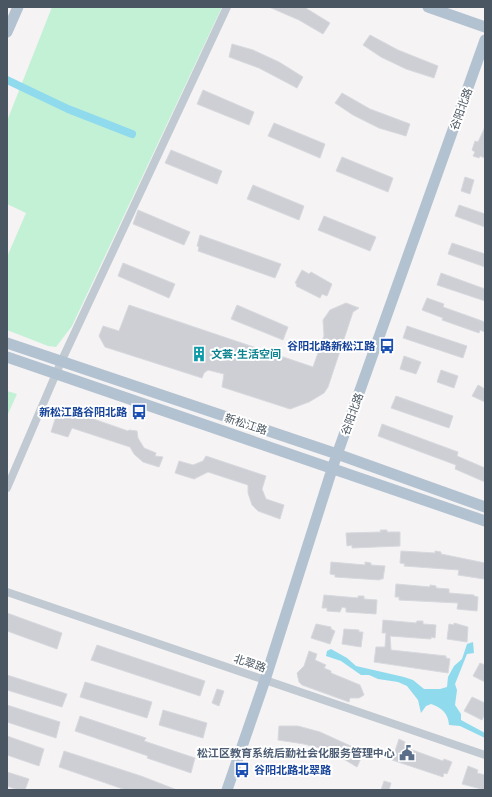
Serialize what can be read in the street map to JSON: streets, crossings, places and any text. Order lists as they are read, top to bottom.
{
  "streets": {
    "main road": ["谷阳北路", "新松江路"],
    "street": ["北翠路"]
  },
  "crossings": [
    ["谷阳北路", "新松江路"],
    ["谷阳北路", "北翠路"]
  ],
  "places": {
    "bus stop": ["谷阳北路新松江路", "新松江路谷阳北路", "谷阳北路北翠路"],
    "building": ["文荟·生活空间"],
    "public building": ["松江区教育系统后勤社会化服务管理中心"]
  }
}
